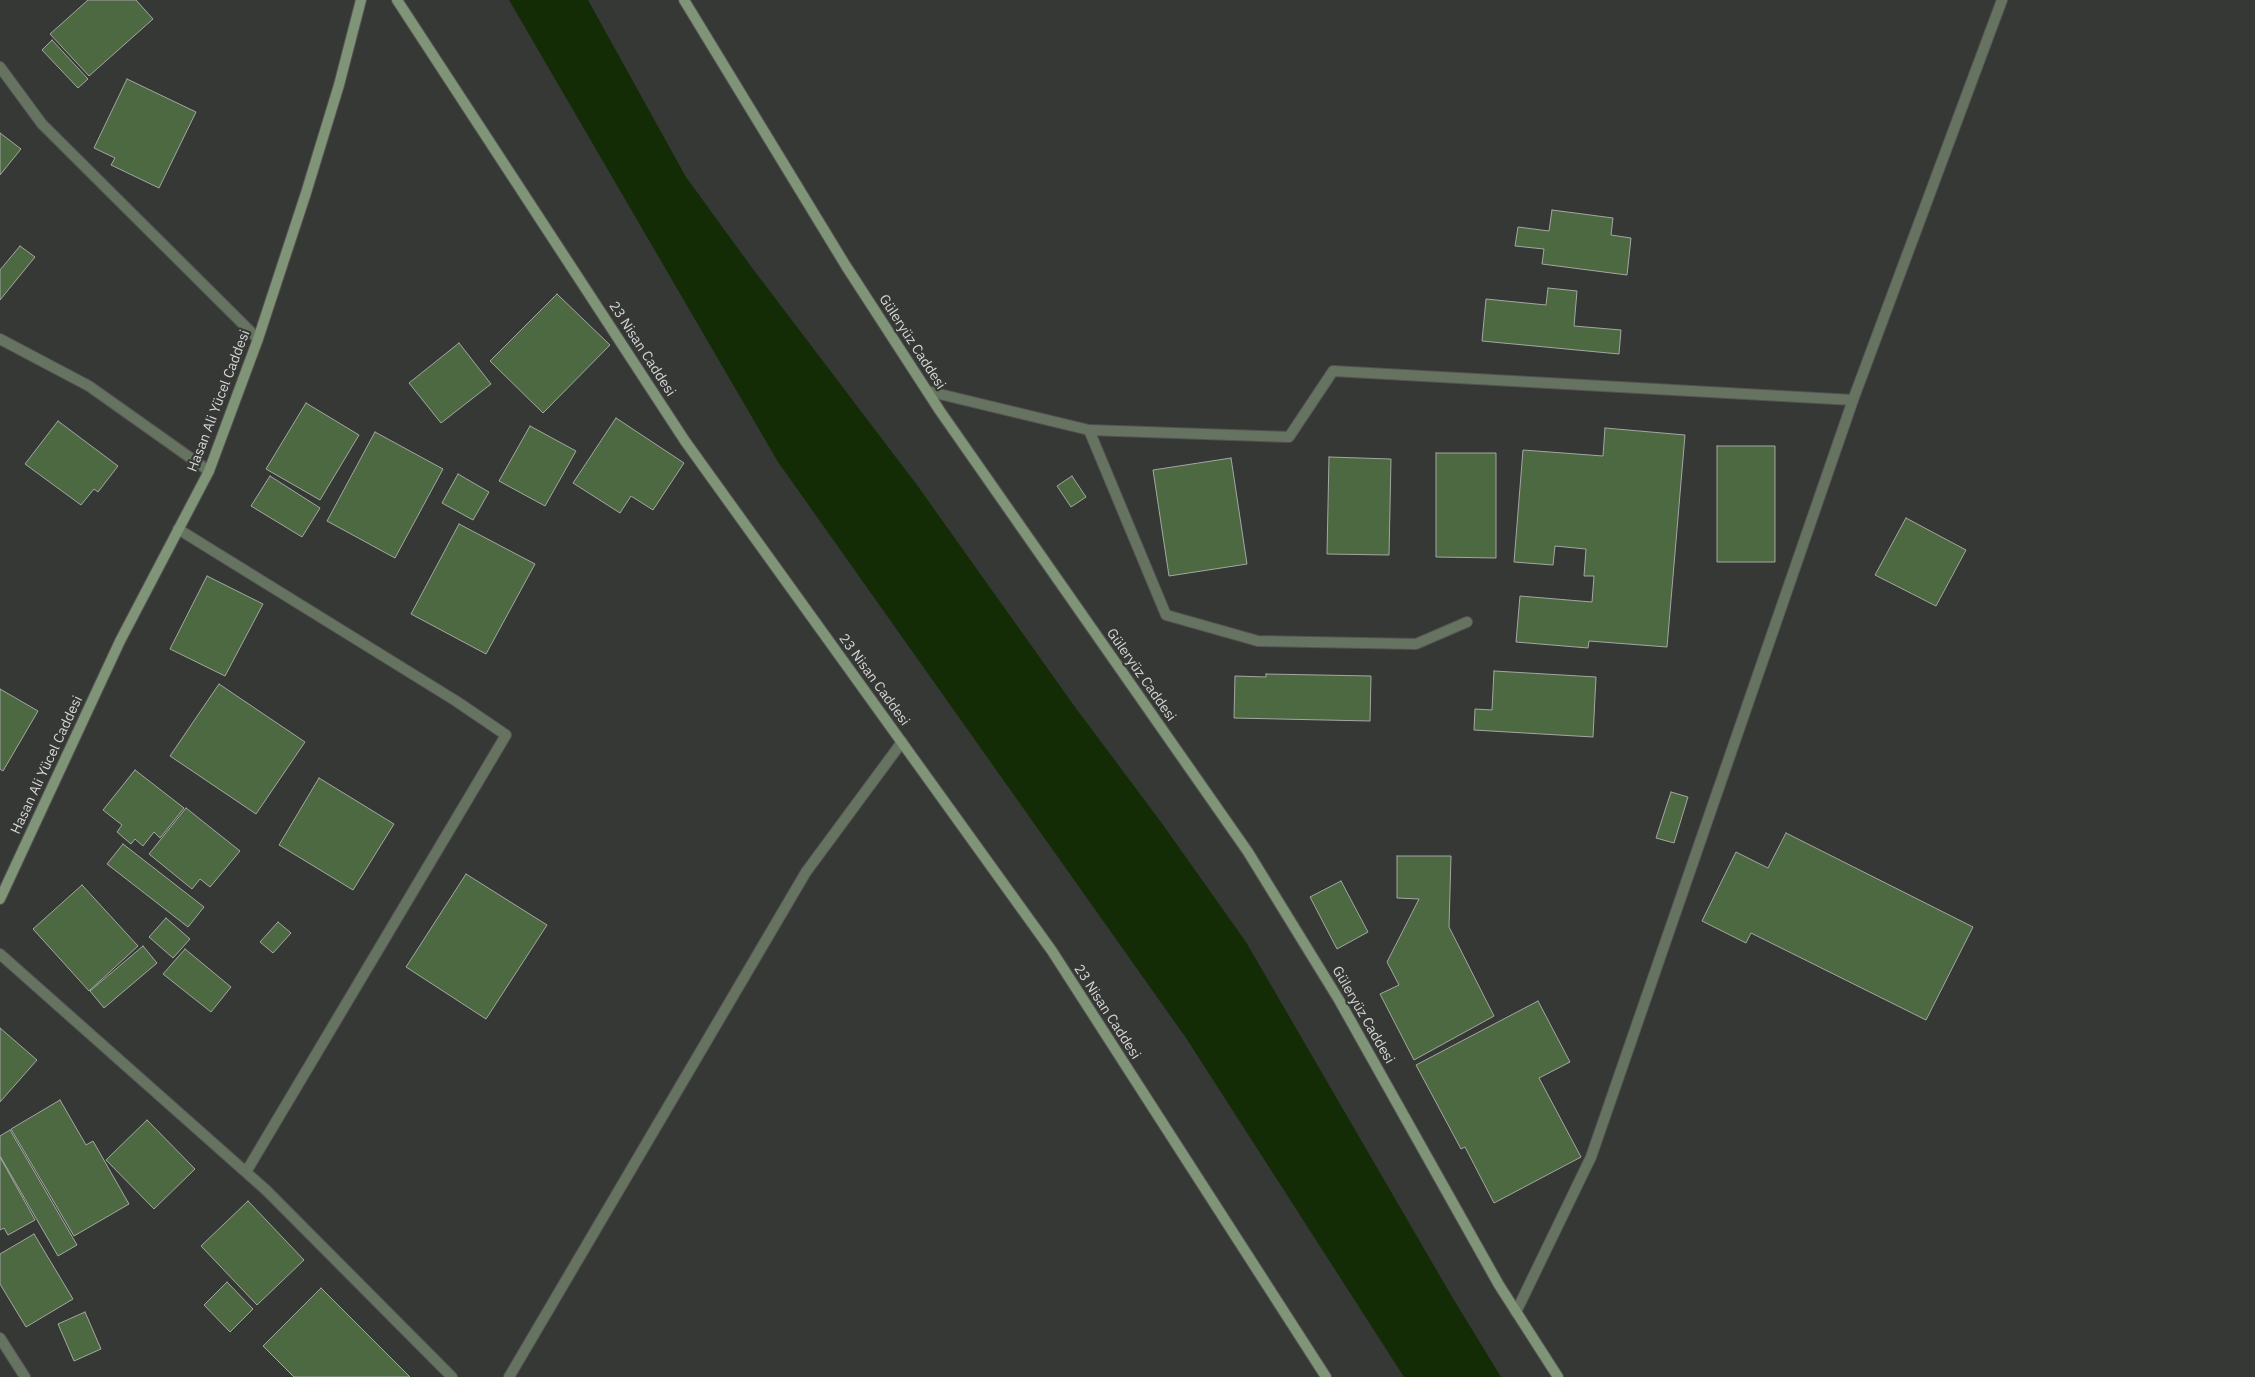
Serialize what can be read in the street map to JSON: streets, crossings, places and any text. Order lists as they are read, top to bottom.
{
  "streets": {
    "street": ["Güleryüz Caddesi", "23 Nisan Caddesi", "Hasan Ali Yücel Caddesi"]
  }
}
